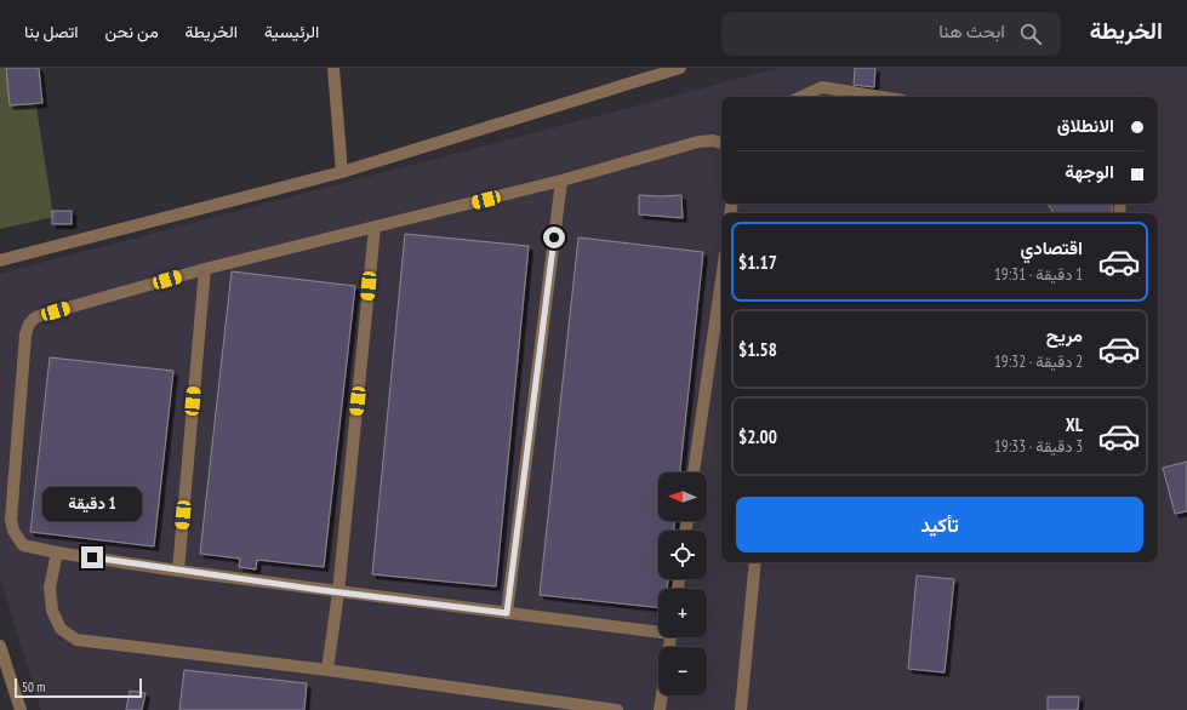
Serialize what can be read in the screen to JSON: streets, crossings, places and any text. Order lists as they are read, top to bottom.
{
  "scale_bar": "50 m",
  "north": "left",
  "page": {
    "header": "الخريطة",
    "search": "ابحث هنا",
    "nav": [
      "الرئيسية",
      "الخريطة",
      "من نحن",
      "اتصل بنا"
    ],
    "banner": ["الانطلاق", "الوجهة"],
    "list": [
      {
        "name": "اقتصادي",
        "note": "1 دقيقة · 19:31",
        "value": "$1.17"
      },
      {
        "name": "مريح",
        "note": "2 دقيقة · 19:32",
        "value": "$1.58"
      },
      {
        "name": "XL",
        "note": "3 دقيقة · 19:33",
        "value": "$2.00"
      }
    ],
    "map_buttons": ["+", "−"],
    "bubble": "1 دقيقة",
    "buttons": "تأكيد",
    "scale": "50 m"
  }
}
